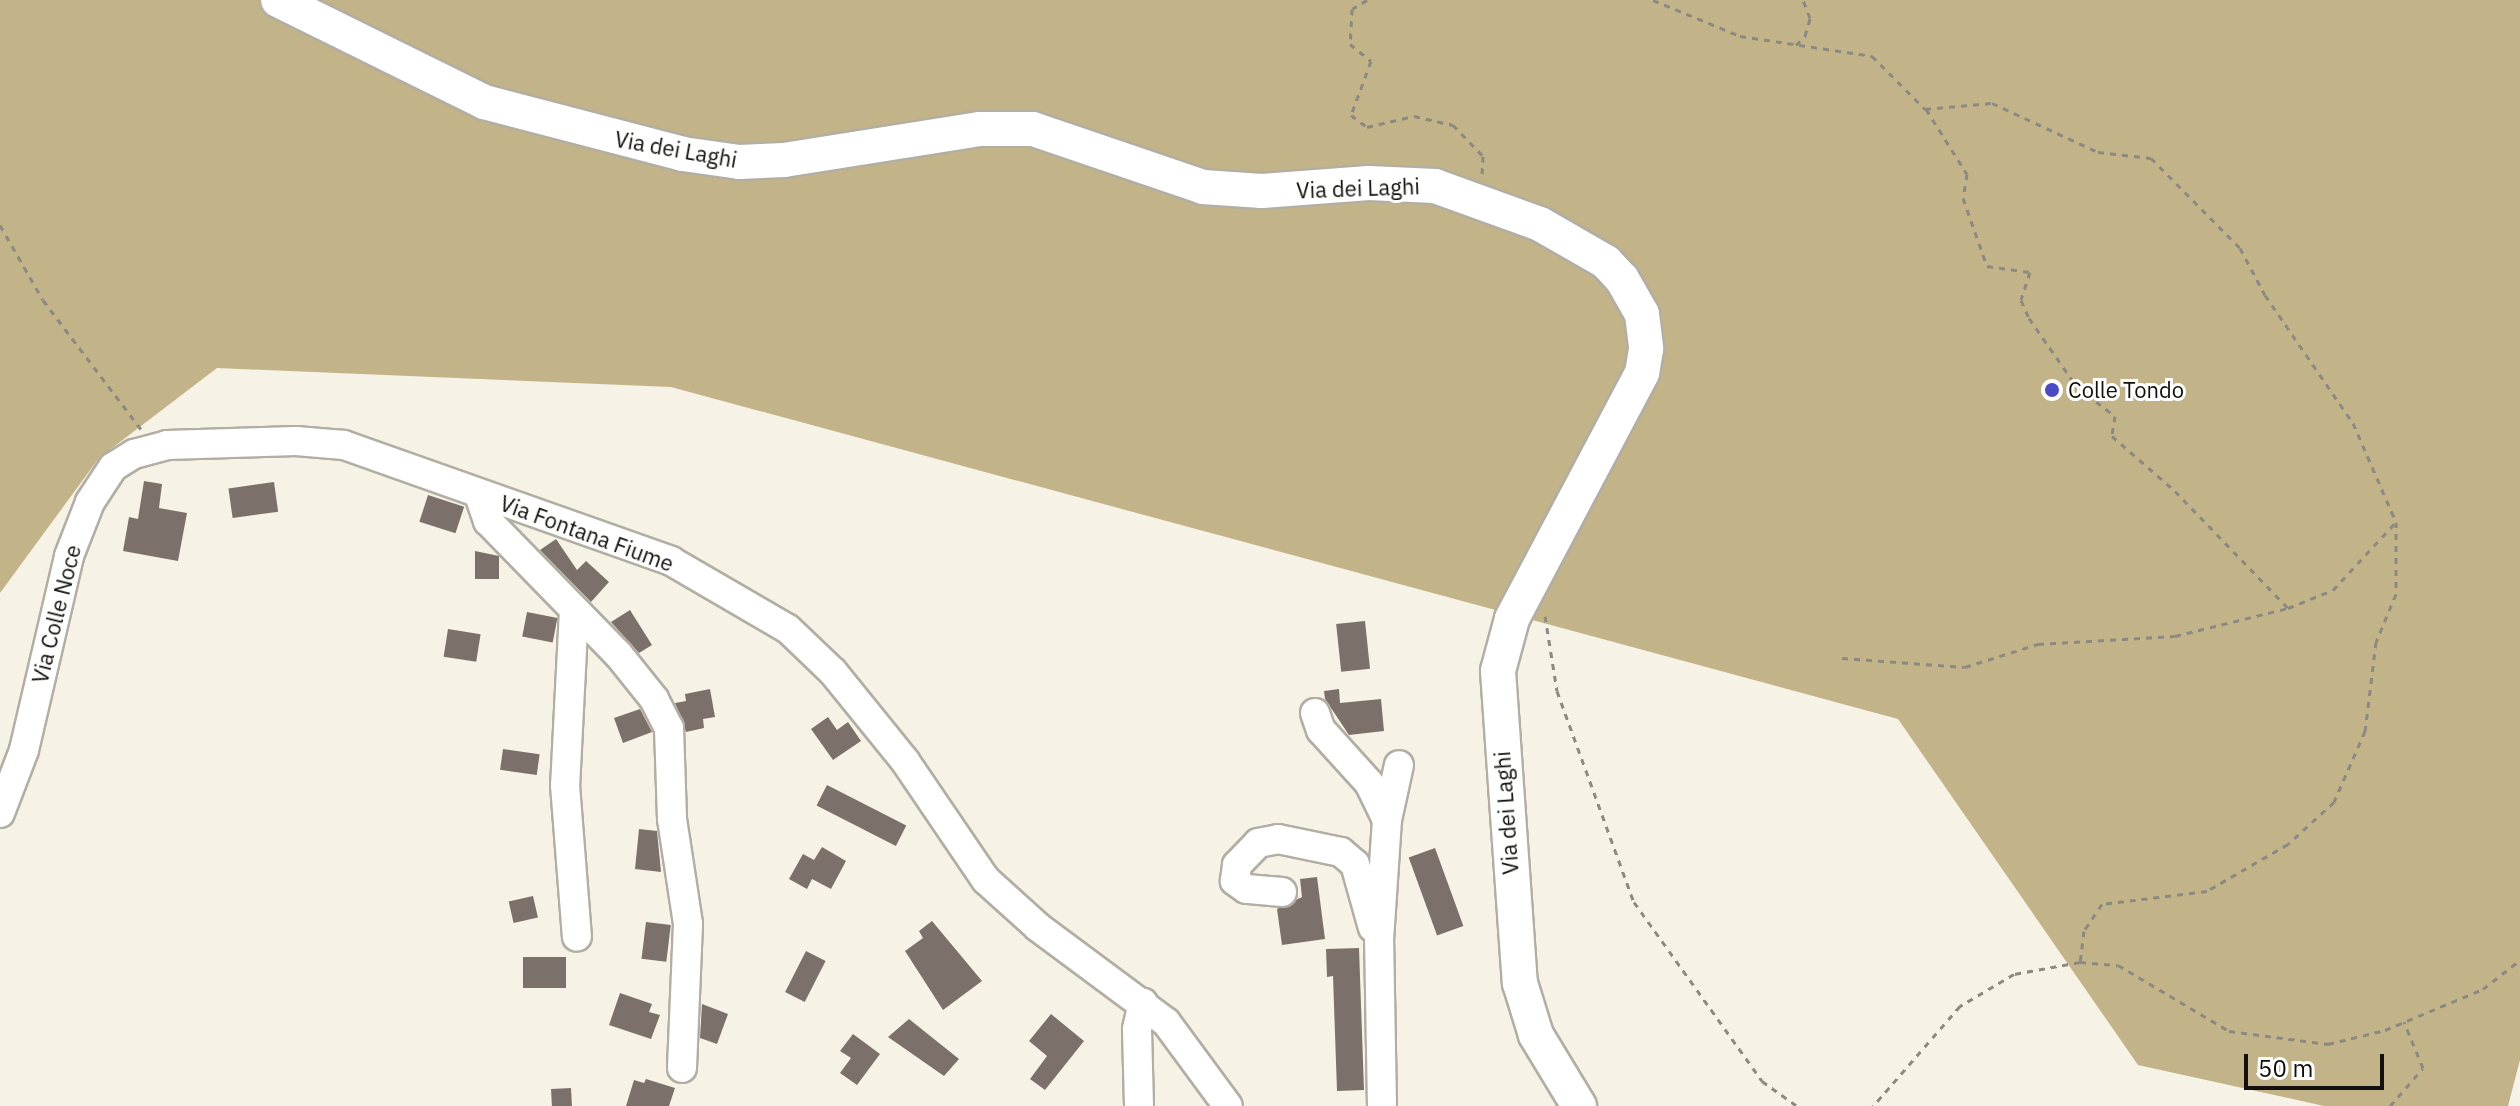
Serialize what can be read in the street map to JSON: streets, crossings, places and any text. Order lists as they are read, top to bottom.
{
  "streets": {
    "main road": ["Via dei Laghi"],
    "street": ["Via Fontana Fiume", "Via Colle Noce"]
  },
  "crossings": [
    ["Via Fontana Fiume", "Via Colle Noce"]
  ],
  "places": ["Colle Tondo"],
  "scale_bar": "50 m"
}
